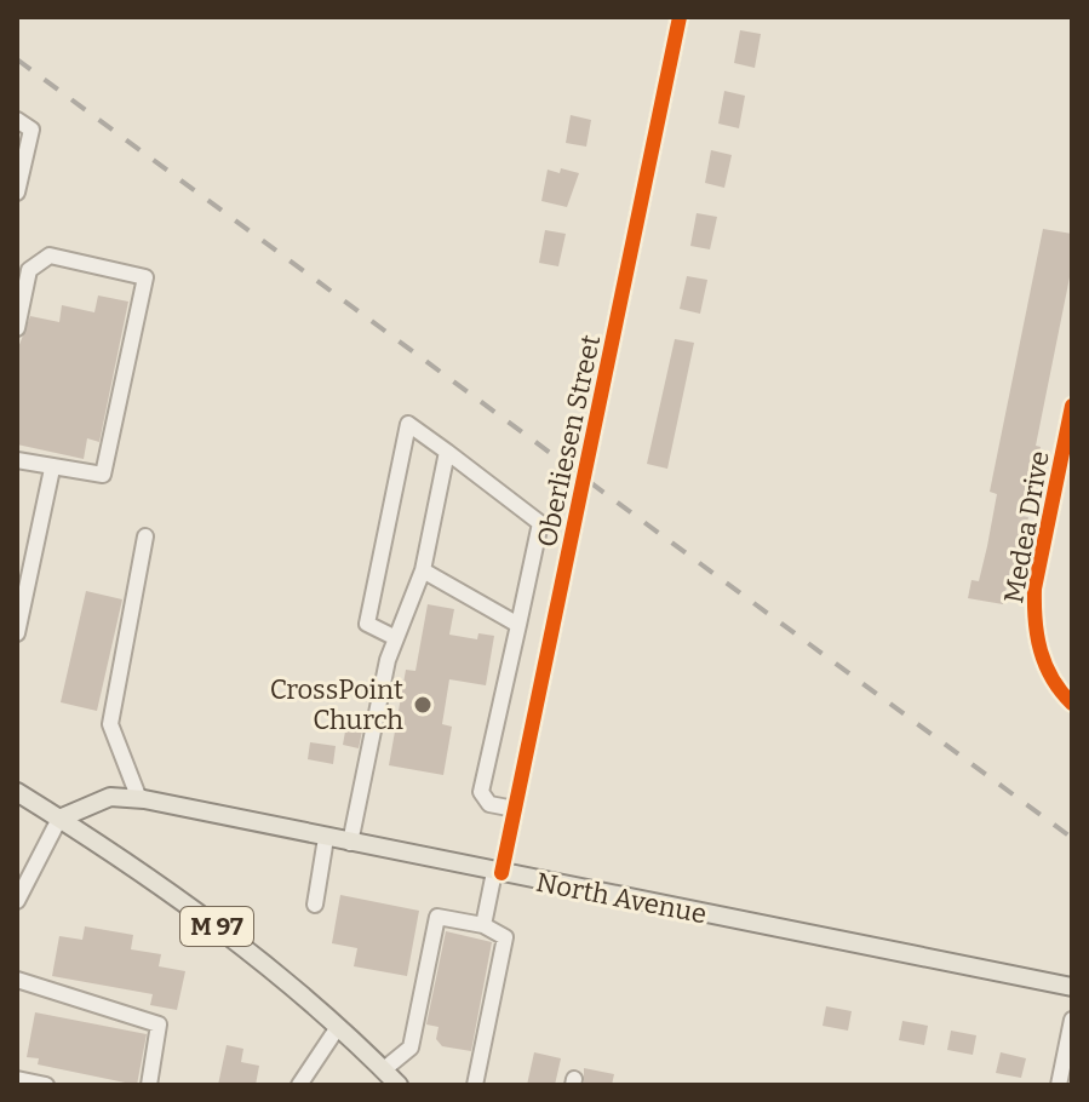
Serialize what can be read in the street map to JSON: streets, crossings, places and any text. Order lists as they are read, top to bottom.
{
  "streets": {
    "main road": ["North Avenue", "M 97"],
    "street": ["Oberliesen Street", "Medea Drive"]
  },
  "crossings": [
    ["Oberliesen Street", "North Avenue"],
    ["North Avenue", "M 97"]
  ],
  "places": ["CrossPoint Church"]
}
